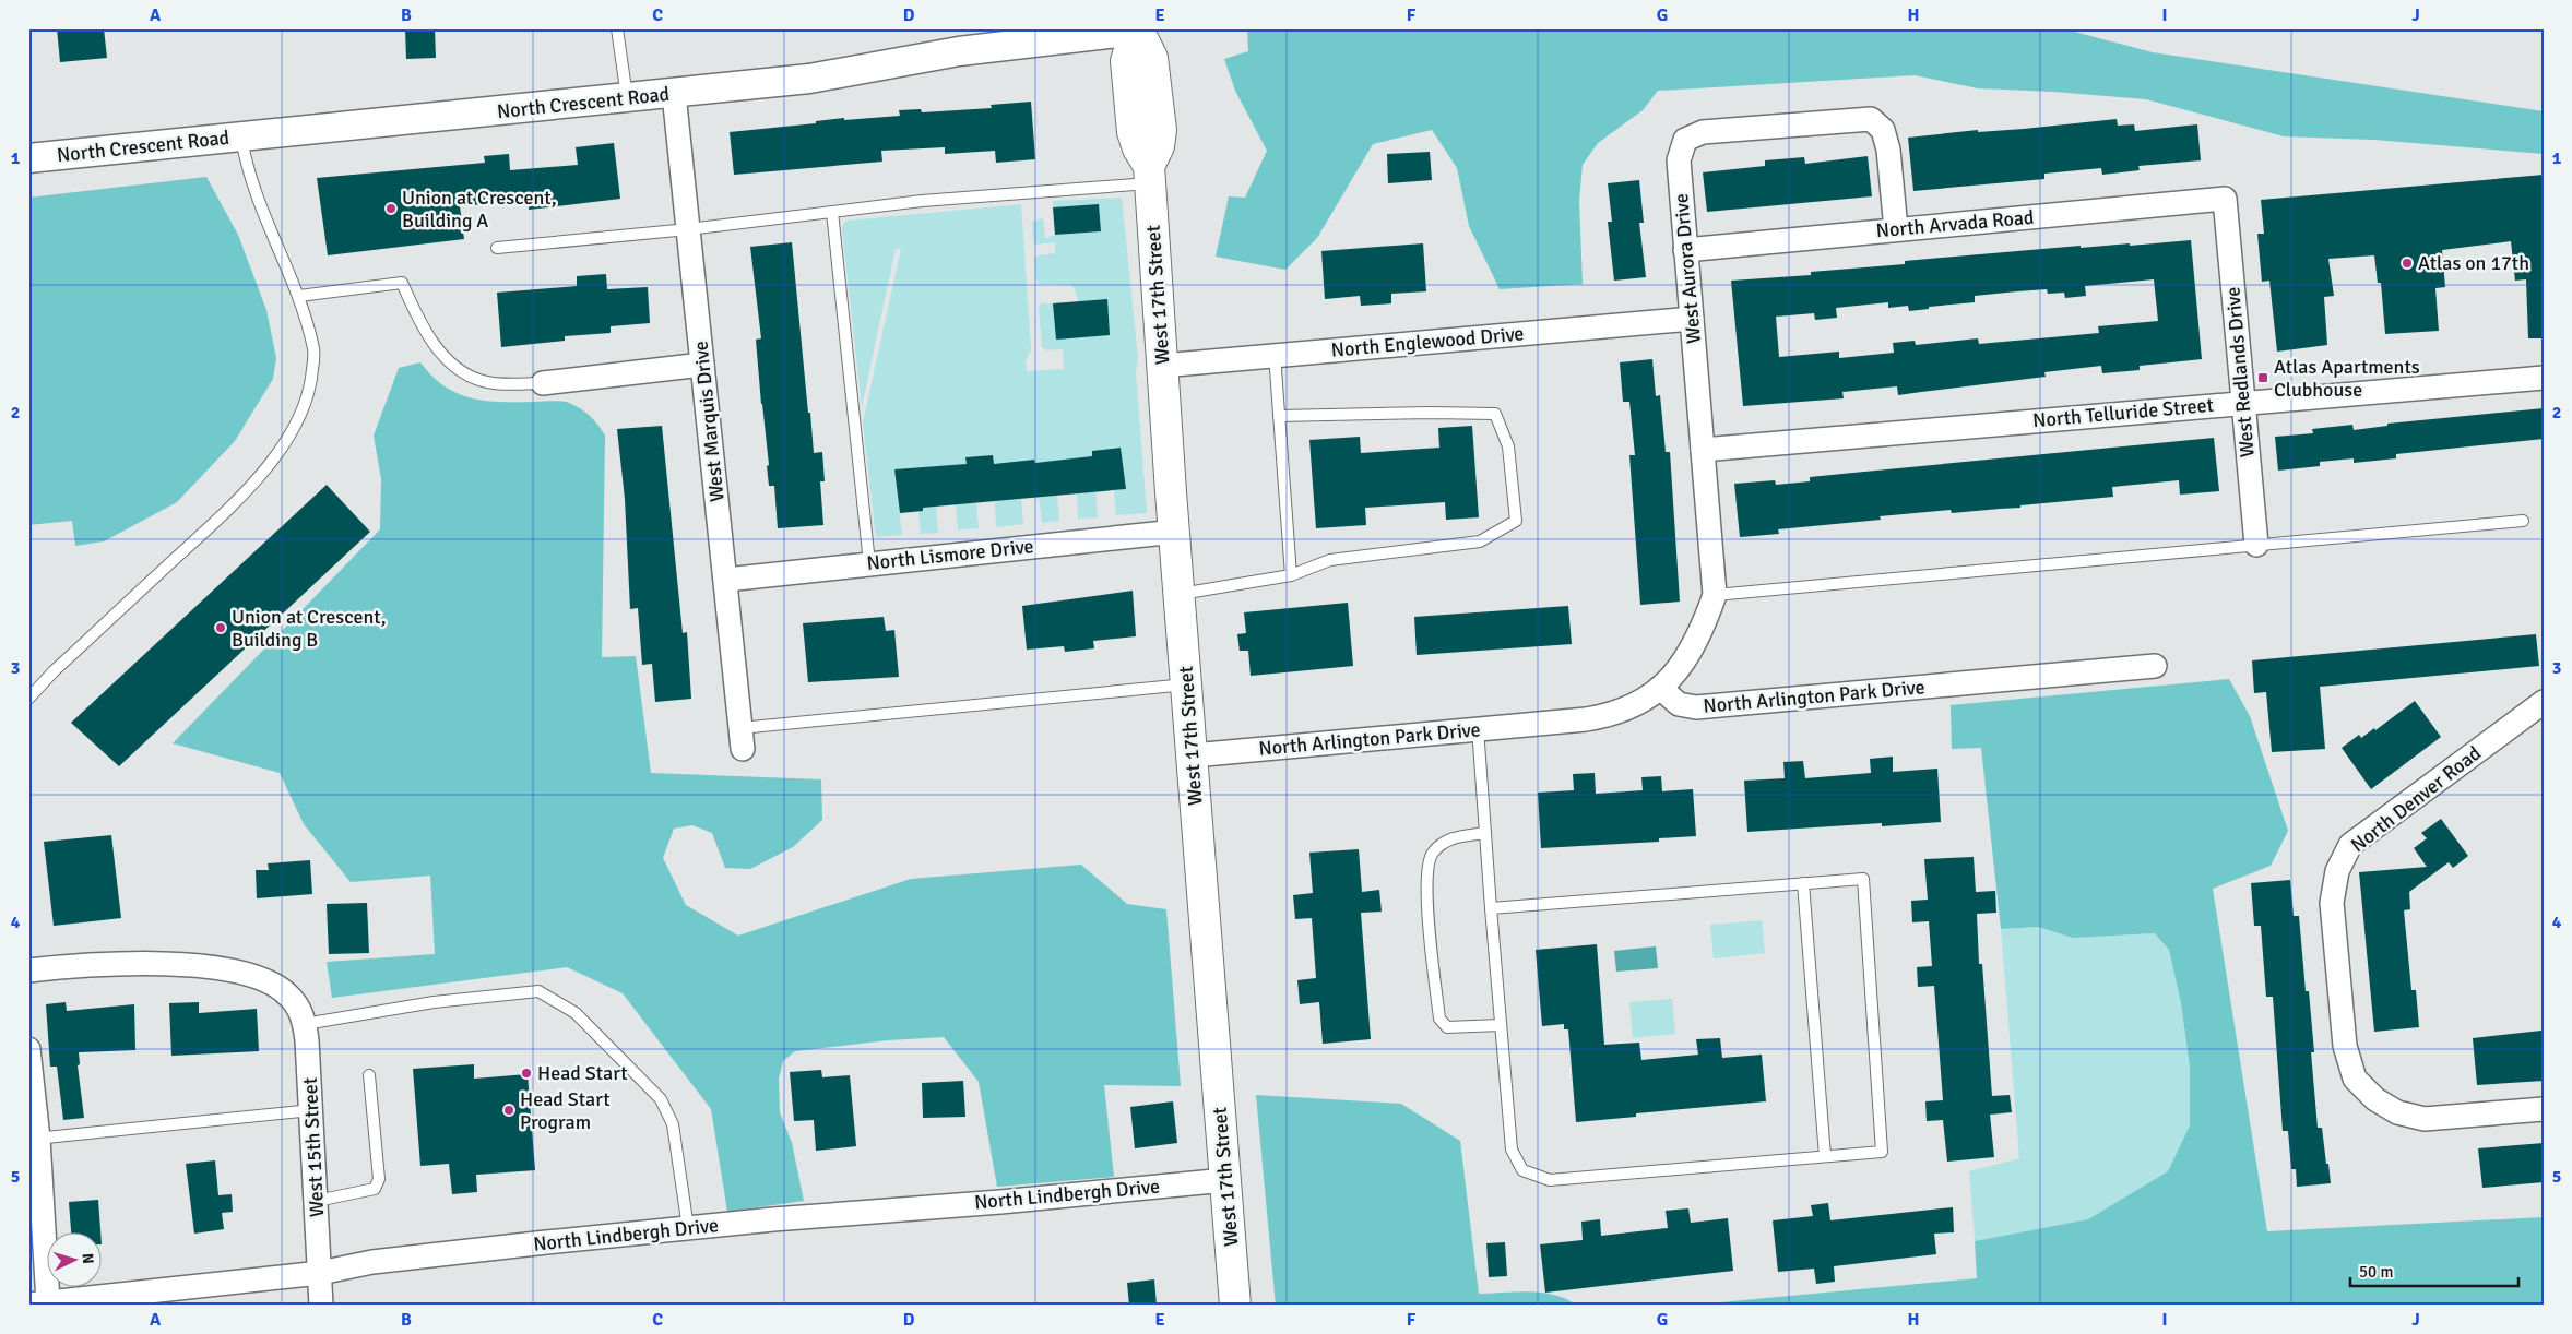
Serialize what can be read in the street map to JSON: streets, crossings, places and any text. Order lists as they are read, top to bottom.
{
  "streets": {
    "main road": ["West 17th Street"],
    "street": [
      "North Crescent Road",
      "North Arvada Road",
      "West Aurora Drive",
      "North Englewood Drive",
      "West Redlands Drive",
      "North Telluride Street",
      "West Marquis Drive",
      "North Lismore Drive",
      "North Arlington Park Drive",
      "North Denver Road",
      "West 15th Street",
      "North Lindbergh Drive"
    ]
  },
  "crossings": [
    ["North Crescent Road", "West 17th Street"],
    ["North Crescent Road", "West Marquis Drive"],
    ["North Arvada Road", "West Aurora Drive"],
    ["North Arvada Road", "West Redlands Drive"],
    ["West Aurora Drive", "North Englewood Drive"],
    ["West Aurora Drive", "North Telluride Street"],
    ["West Aurora Drive", "North Arlington Park Drive"],
    ["West 17th Street", "North Englewood Drive"],
    ["West 17th Street", "North Lismore Drive"],
    ["West 17th Street", "North Arlington Park Drive"],
    ["West 17th Street", "North Lindbergh Drive"],
    ["West Redlands Drive", "North Telluride Street"],
    ["West Marquis Drive", "North Lismore Drive"],
    ["West 15th Street", "North Lindbergh Drive"]
  ],
  "places": {
    "other": [
      "Union at Crescent, Building A",
      "Atlas on 17th",
      "Union at Crescent, Building B",
      "Head Start",
      "Head Start Program"
    ],
    "transit": ["Atlas Apartments Clubhouse"]
  },
  "scale_bar": "50 m",
  "north": "right",
  "grid": {
    "columns": [
      "A",
      "B",
      "C",
      "D",
      "E",
      "F",
      "G",
      "H",
      "I",
      "J"
    ],
    "rows": [
      "1",
      "2",
      "3",
      "4",
      "5"
    ]
  }
}
